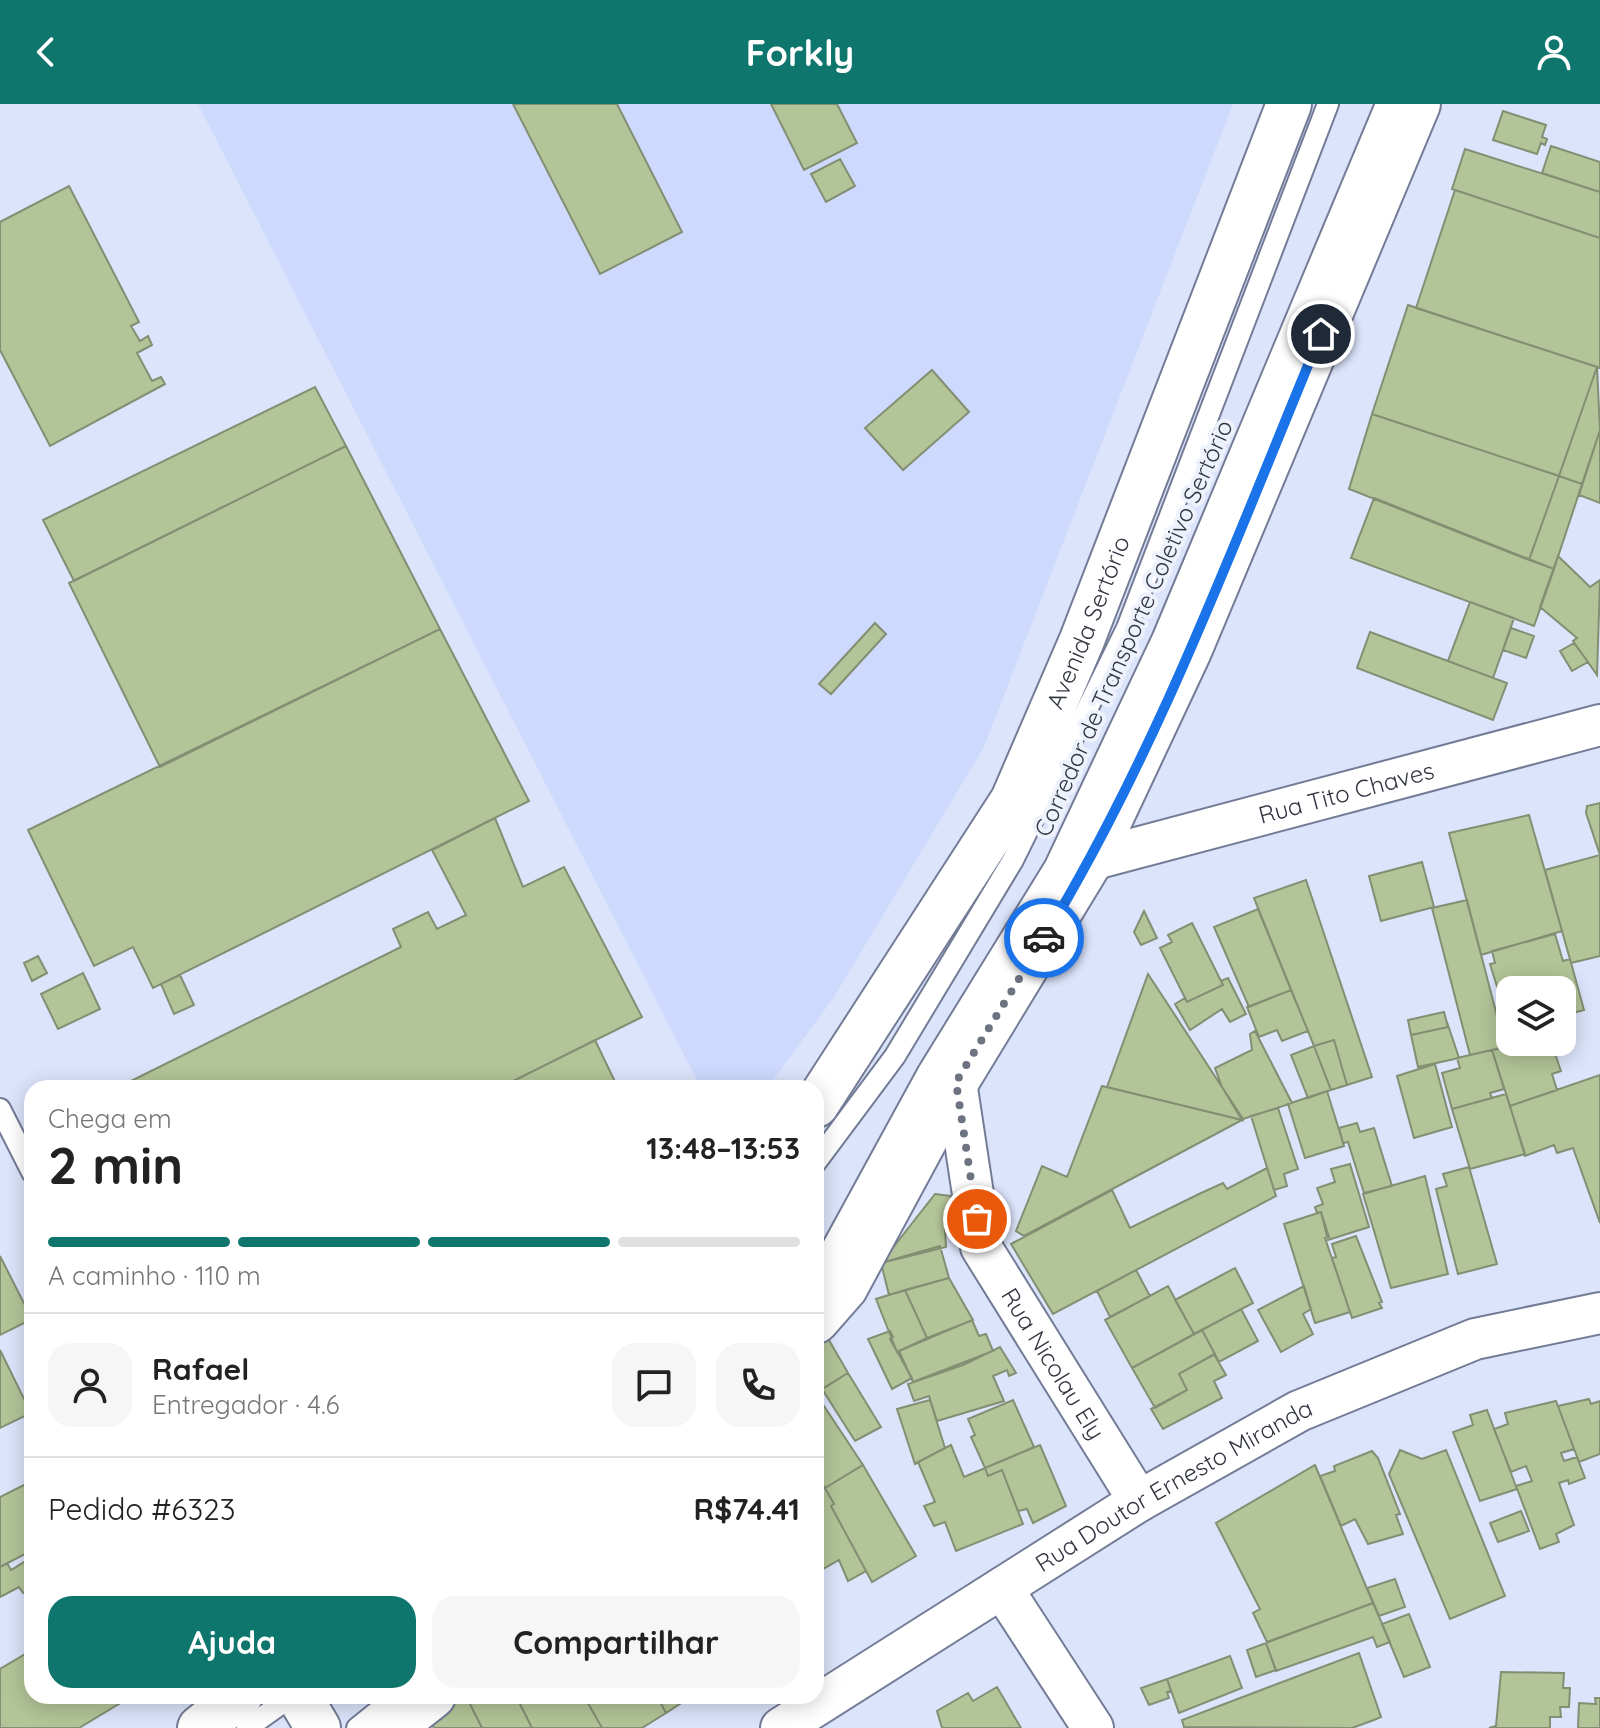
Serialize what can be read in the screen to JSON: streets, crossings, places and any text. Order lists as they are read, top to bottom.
{
  "streets": {
    "main road": ["Avenida Sertório"],
    "street": ["Rua Tito Chaves", "Rua Nicolau Ely", "Rua Doutor Ernesto Miranda"],
    "lane": ["Corredor de Transporte Coletivo Sertório"]
  },
  "crossings": [
    ["Corredor de Transporte Coletivo Sertório", "Rua Tito Chaves"],
    ["Rua Nicolau Ely", "Rua Doutor Ernesto Miranda"]
  ],
  "page": {
    "header": "Forkly",
    "heading": ["2 min", "Chega em", "13:48–13:53"],
    "panel": [
      "Rafael",
      "Entregador · 4.6",
      "Pedido #6323",
      "R$74.41"
    ],
    "bar": "A caminho · 110 m",
    "buttons": ["Ajuda", "Compartilhar"]
  }
}
